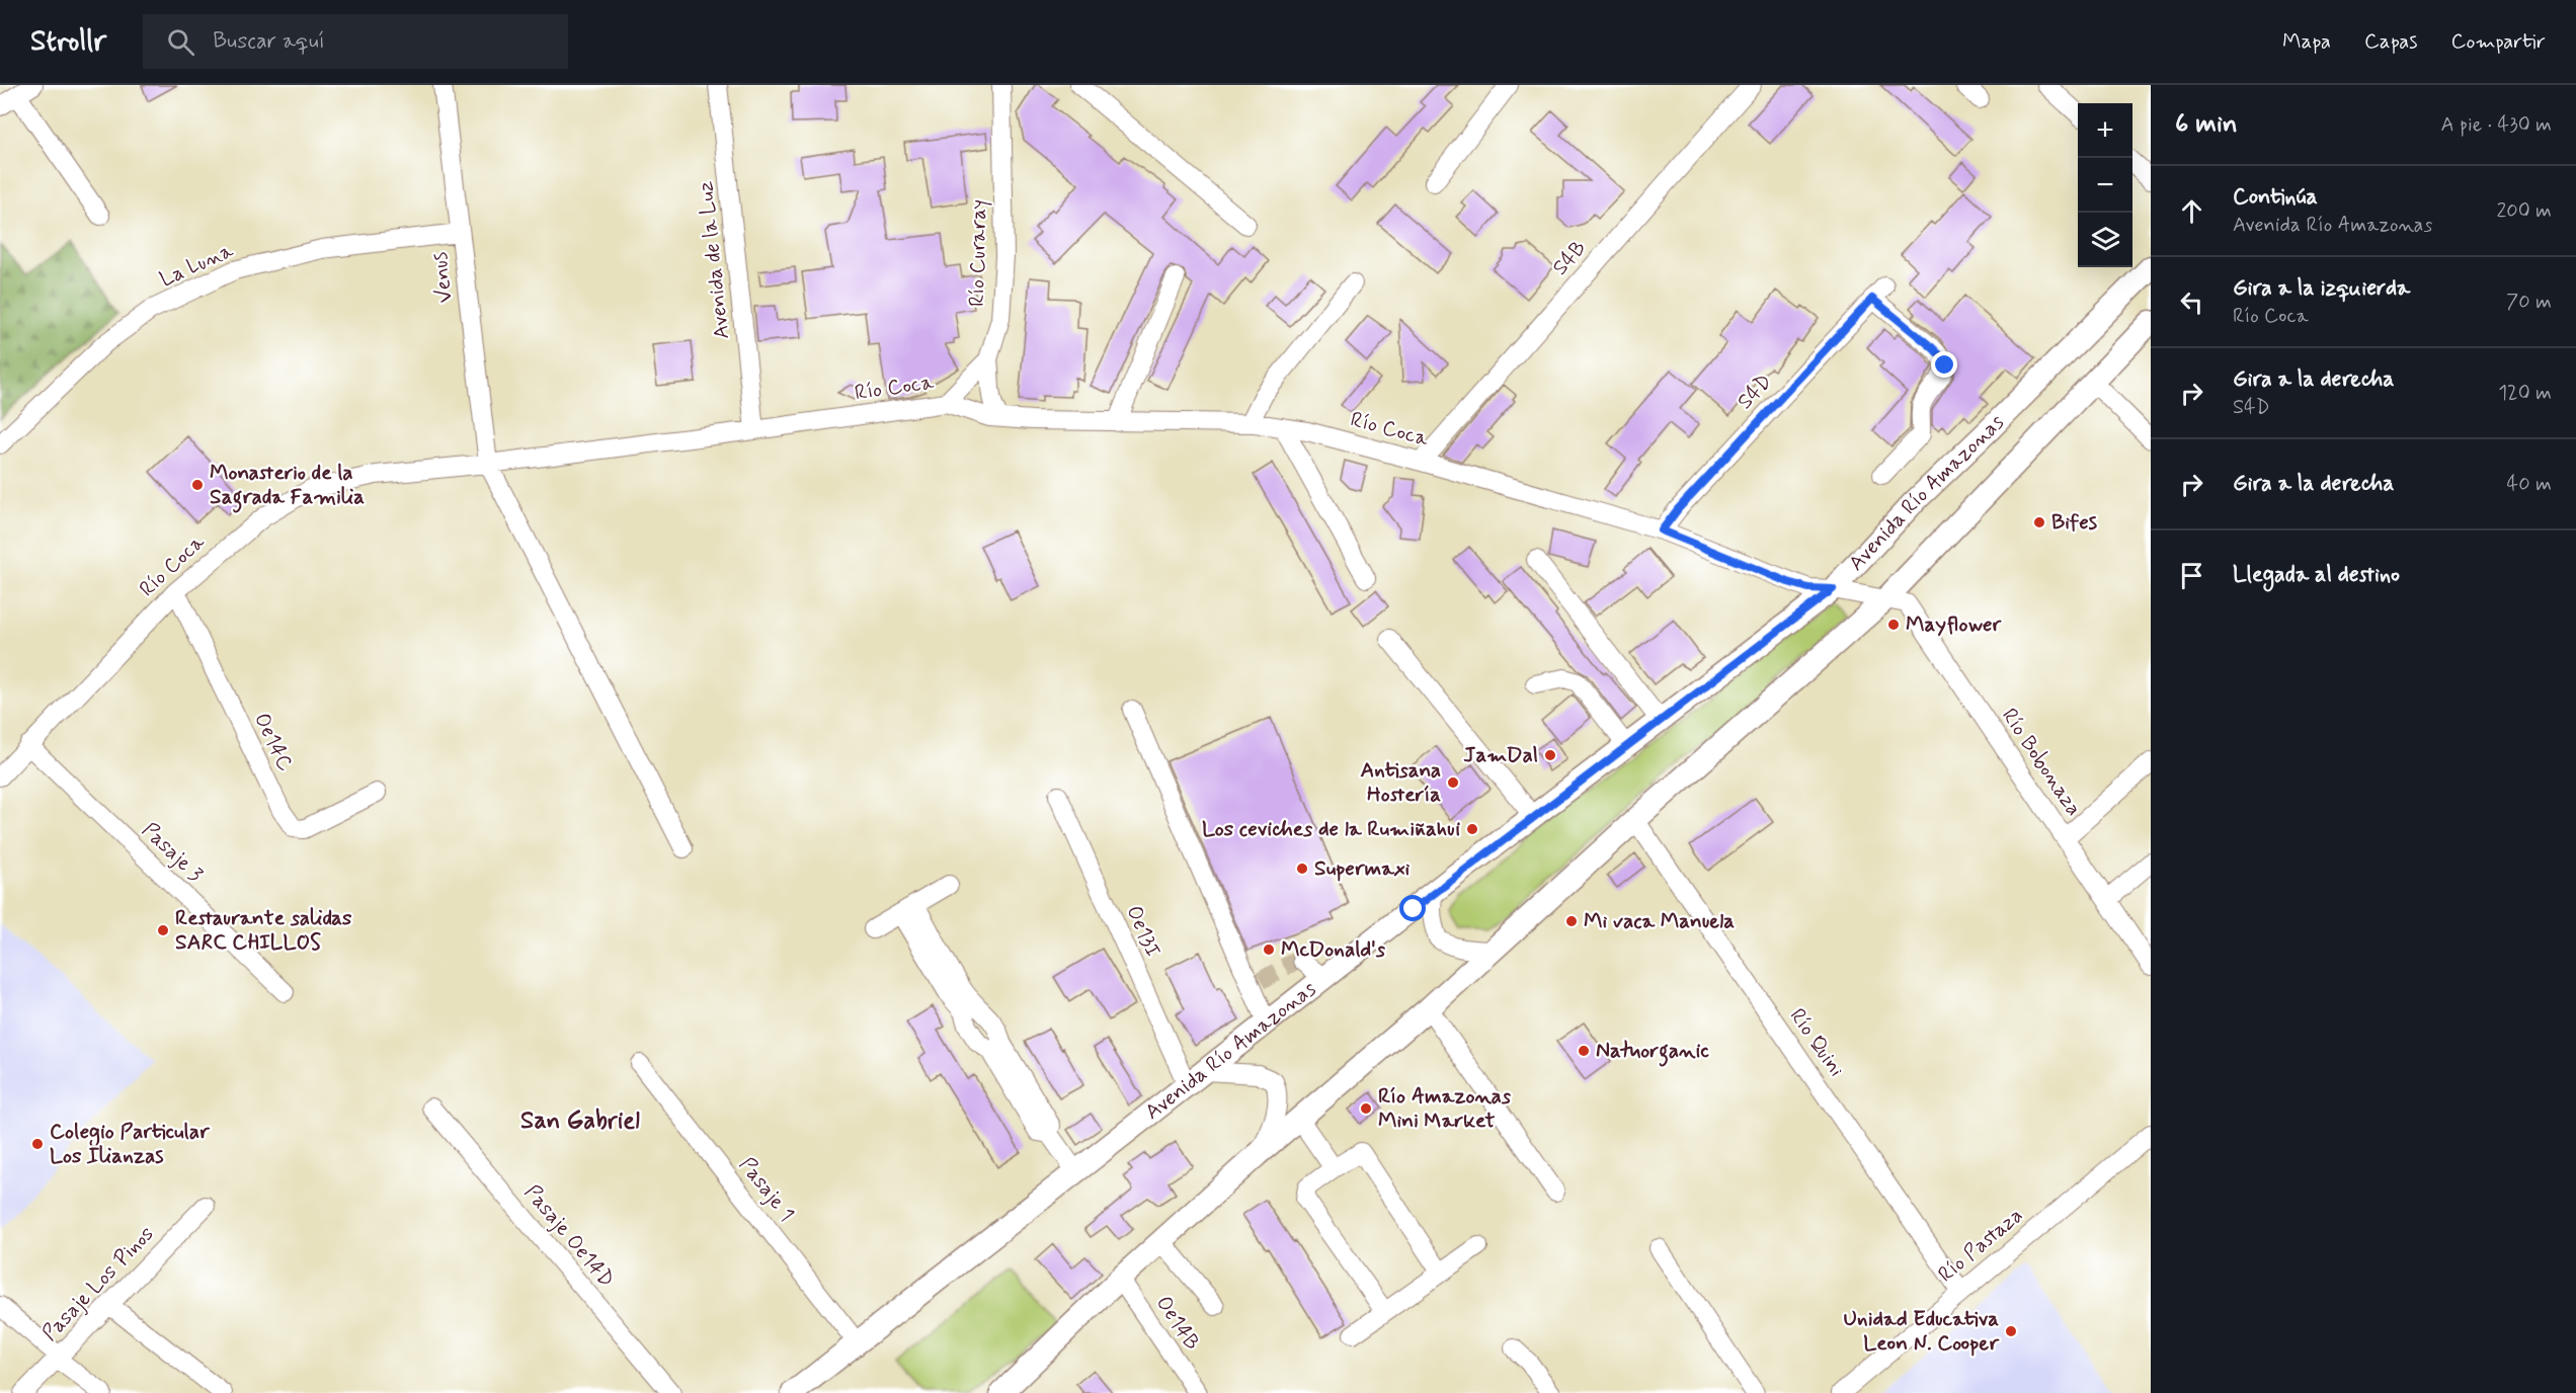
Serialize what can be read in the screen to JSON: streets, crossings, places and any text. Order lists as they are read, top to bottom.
{
  "streets": {
    "main road": ["Avenida Río Amazonas"],
    "street": [
      "Río Curaray",
      "S4B",
      "Avenida de la Luz",
      "La Luna",
      "Venus",
      "Río Coca",
      "S4D",
      "Oe14C",
      "Río Bobonaza",
      "Pasaje 3",
      "Oe13I",
      "Río Quini",
      "Pasaje 1",
      "Pasaje Oe14D",
      "Río Pastaza",
      "Pasaje Los Pinos",
      "Oe14B"
    ]
  },
  "crossings": [
    ["Río Curaray", "Río Coca"],
    ["S4B", "Río Coca"],
    ["Avenida de la Luz", "Río Coca"],
    ["La Luna", "Venus"],
    ["Venus", "Río Coca"],
    ["Río Coca", "S4D"],
    ["Río Coca", "Avenida Río Amazonas"],
    ["Río Coca", "Oe14C"],
    ["Río Coca", "Río Bobonaza"],
    ["Río Coca", "Pasaje 3"],
    ["Avenida Río Amazonas", "Río Bobonaza"],
    ["Avenida Río Amazonas", "Oe13I"],
    ["Avenida Río Amazonas", "Río Quini"],
    ["Avenida Río Amazonas", "Pasaje 1"],
    ["Avenida Río Amazonas", "Oe14B"],
    ["Río Quini", "Río Pastaza"]
  ],
  "districts": ["San Gabriel"],
  "places": [
    "Monasterio de la Sagrada Familia",
    "Bifes",
    "Mayflower",
    "JamDal",
    "Antisana Hostería",
    "Los ceviches de la Rumiñahui",
    "Supermaxi",
    "Mi vaca Manuela",
    "Restaurante salidas SARC CHILLOS",
    "McDonald's",
    "Natuorganic",
    "Río Amazonas Mini Market",
    "Colegio Particular Los Ilianzas",
    "Unidad Educativa Leon N. Cooper"
  ],
  "page": {
    "header": "Strollr",
    "search": "Buscar aquí",
    "nav": ["Mapa", "Capas", "Compartir"],
    "heading": ["6 min", "A pie · 430 m"],
    "map_buttons": ["+", "−"],
    "list": [
      ["Continúa", "Avenida Río Amazonas", "200 m"],
      ["Gira a la izquierda", "Río Coca", "70 m"],
      ["Gira a la derecha", "S4D", "120 m"],
      ["Gira a la derecha", "40 m"],
      "Llegada al destino"
    ]
  }
}
